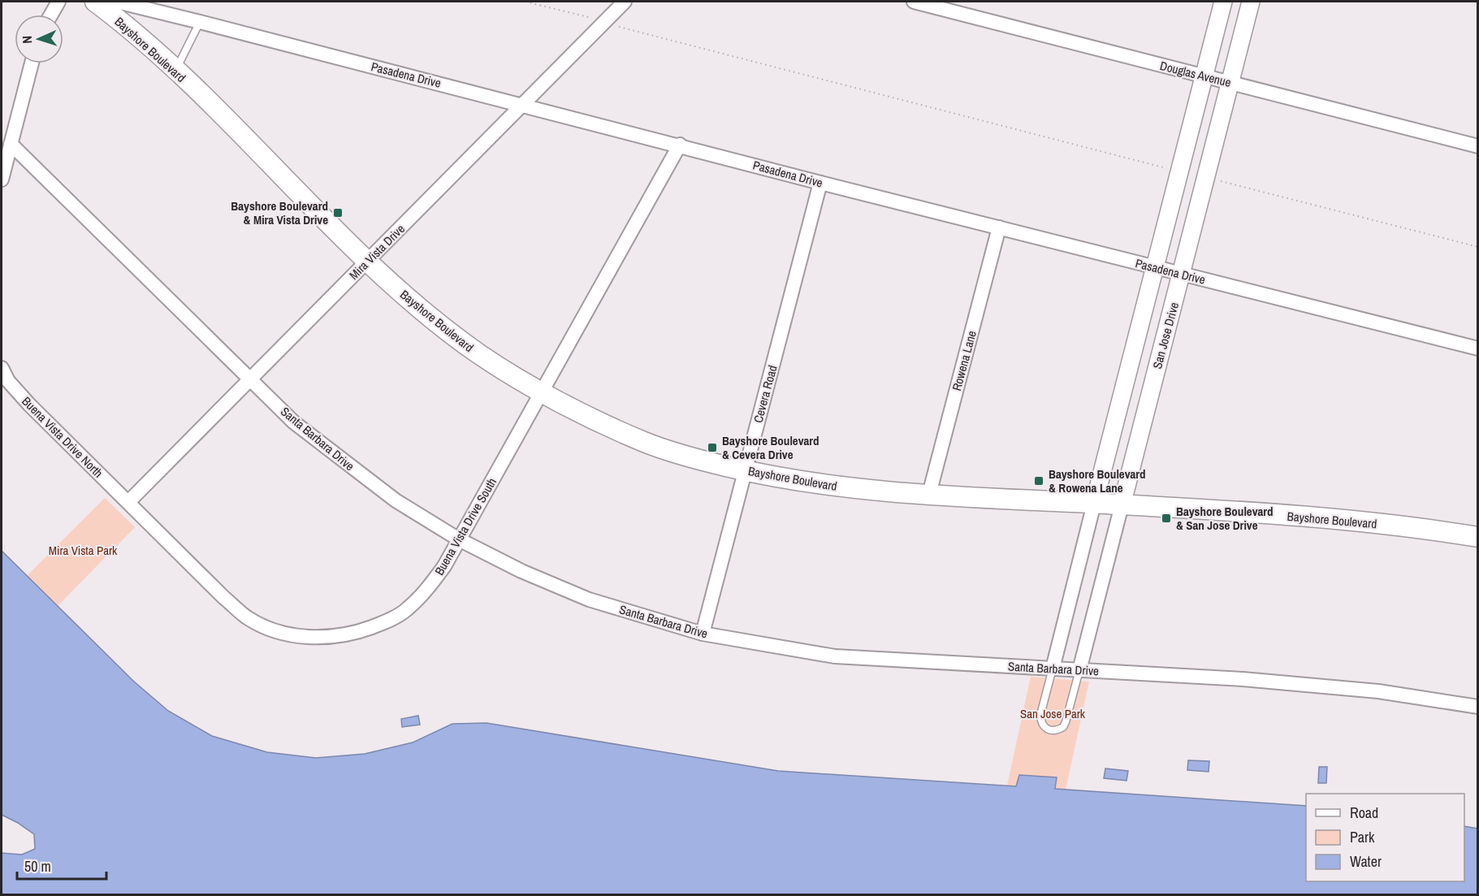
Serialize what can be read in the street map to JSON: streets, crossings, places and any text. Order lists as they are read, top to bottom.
{
  "streets": {
    "main road": ["Bayshore Boulevard"],
    "street": [
      "Douglas Avenue",
      "Pasadena Drive",
      "Mira Vista Drive",
      "San Jose Drive",
      "Rowena Lane",
      "Cevera Road",
      "Buena Vista Drive North",
      "Santa Barbara Drive",
      "Buena Vista Drive South"
    ]
  },
  "crossings": [
    ["Bayshore Boulevard", "Pasadena Drive"],
    ["Bayshore Boulevard", "Mira Vista Drive"],
    ["Bayshore Boulevard", "San Jose Drive"],
    ["Bayshore Boulevard", "Rowena Lane"],
    ["Bayshore Boulevard", "Cevera Road"],
    ["Bayshore Boulevard", "Buena Vista Drive South"],
    ["Douglas Avenue", "San Jose Drive"],
    ["Pasadena Drive", "Mira Vista Drive"],
    ["Pasadena Drive", "San Jose Drive"],
    ["Pasadena Drive", "Rowena Lane"],
    ["Pasadena Drive", "Cevera Road"],
    ["Pasadena Drive", "Buena Vista Drive South"],
    ["Mira Vista Drive", "Buena Vista Drive North"],
    ["Mira Vista Drive", "Santa Barbara Drive"],
    ["Mira Vista Drive", "Buena Vista Drive South"],
    ["San Jose Drive", "Santa Barbara Drive"],
    ["Cevera Road", "Santa Barbara Drive"],
    ["Buena Vista Drive North", "Buena Vista Drive South"],
    ["Santa Barbara Drive", "Buena Vista Drive South"]
  ],
  "parks": ["Mira Vista Park", "San Jose Park"],
  "places": {
    "transit": [
      "Bayshore Boulevard & Mira Vista Drive",
      "Bayshore Boulevard & Cevera Drive",
      "Bayshore Boulevard & Rowena Lane",
      "Bayshore Boulevard & San Jose Drive"
    ]
  },
  "legend": ["Road", "Park", "Water"],
  "scale_bar": "50 m",
  "north": "left"
}
